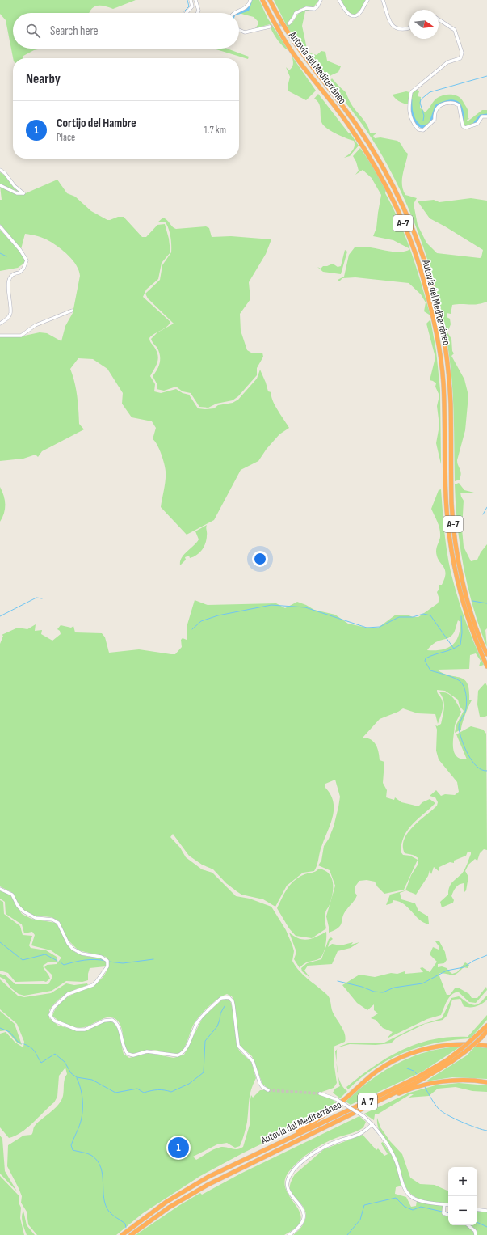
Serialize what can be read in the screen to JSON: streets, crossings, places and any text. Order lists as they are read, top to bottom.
{
  "streets": {
    "highway": ["Autovía del Mediterráneo", "A-7"]
  },
  "north": "right",
  "page": {
    "search": "Search here",
    "heading": "Nearby",
    "list": [
      {
        "mark": "1",
        "name": "Cortijo del Hambre",
        "note": "Place",
        "value": "1.7 km"
      }
    ],
    "pins": "1",
    "map_buttons": ["+", "−"]
  }
}
